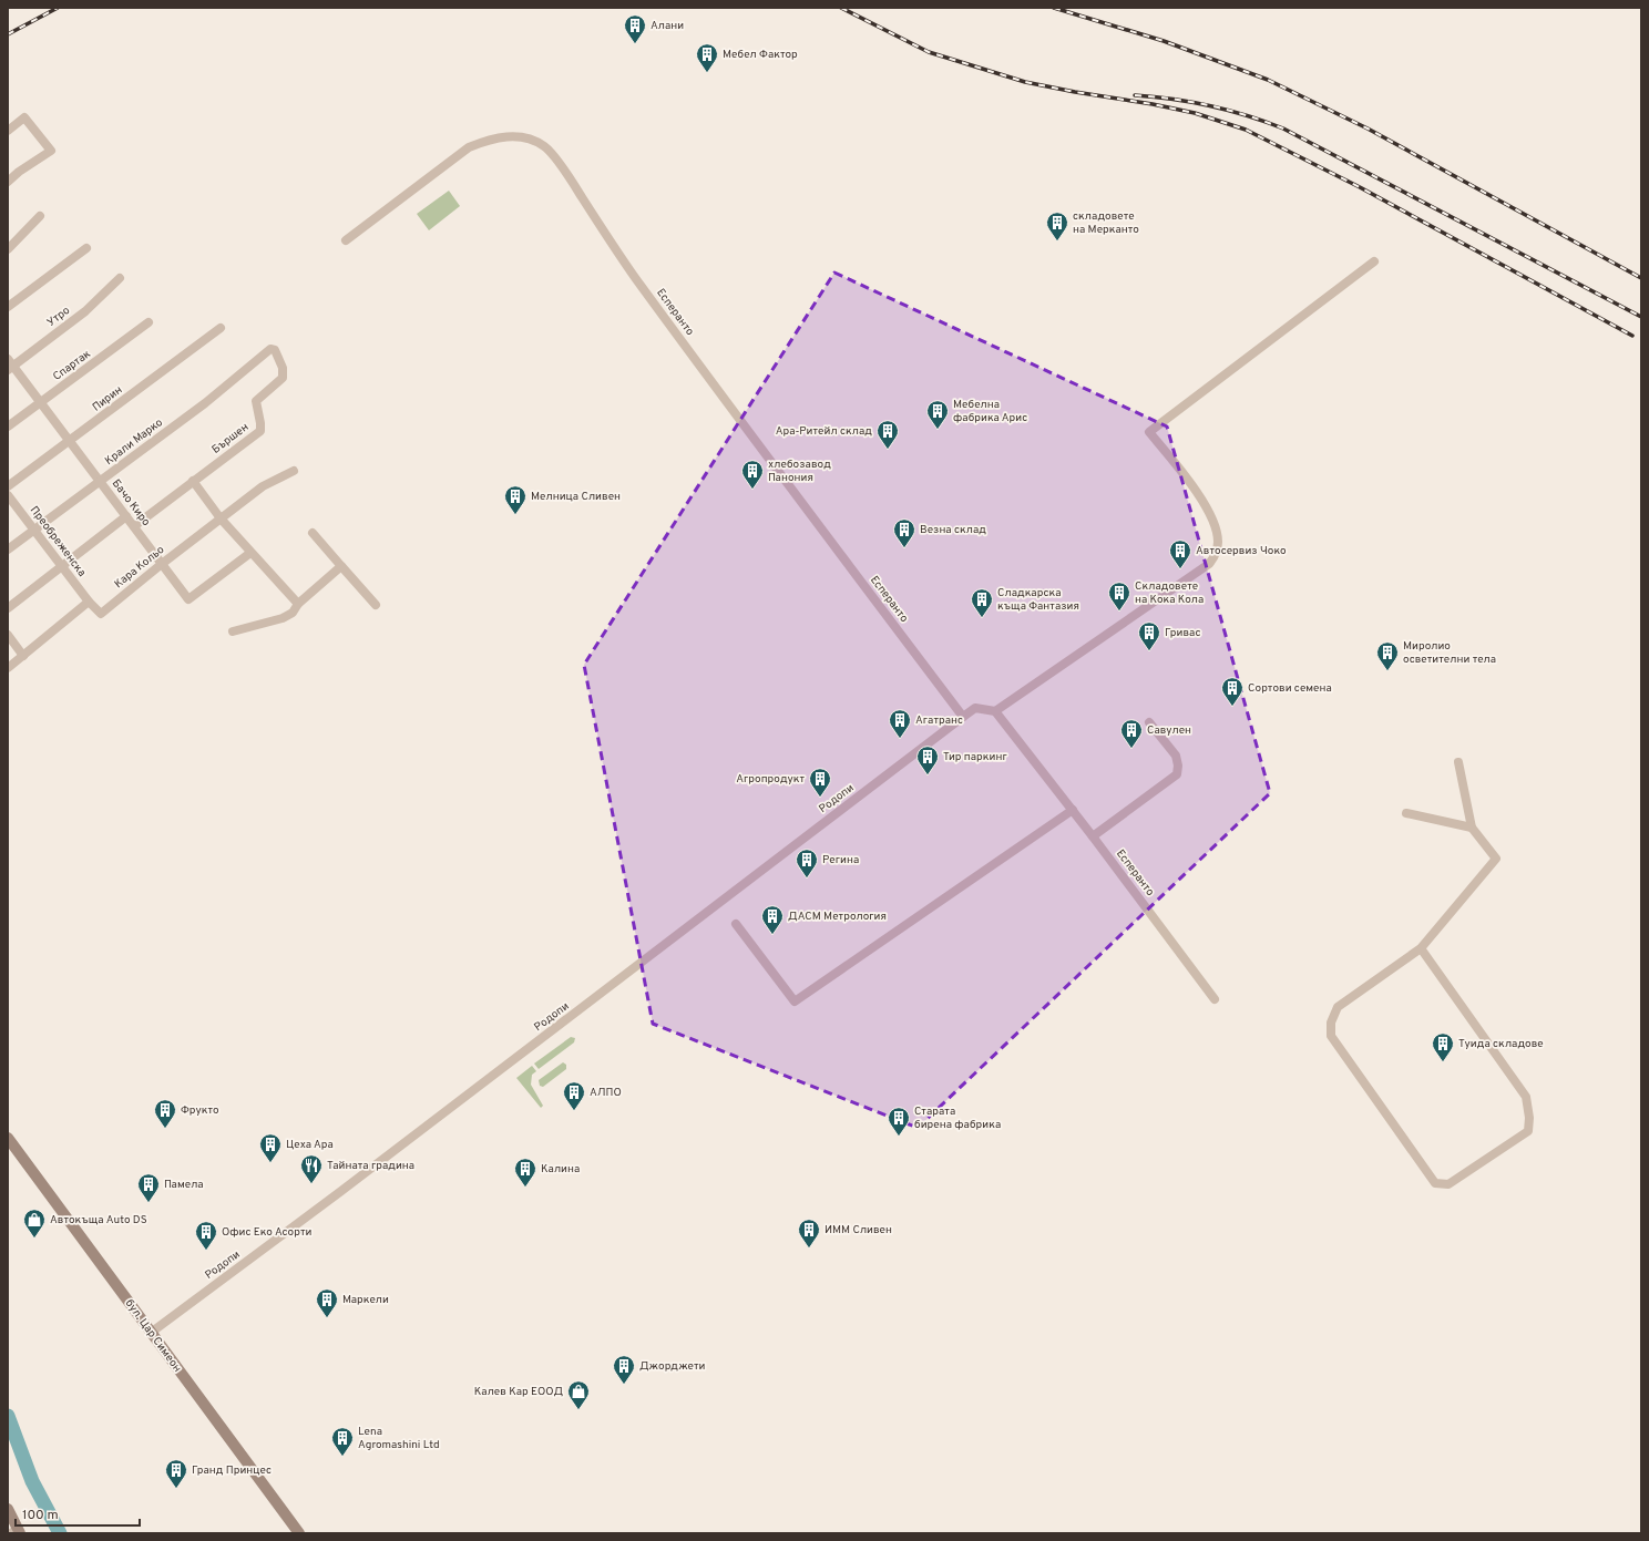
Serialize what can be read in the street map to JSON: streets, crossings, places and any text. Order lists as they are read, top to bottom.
{
  "streets": {
    "main road": ["бул. Цар Симеон"],
    "street": [
      "Есперанто",
      "Утро",
      "Спартак",
      "Пирин",
      "Бършен",
      "Крали Марко",
      "Бачо Киро",
      "Преобреженска",
      "Кара Кольо",
      "Родопи"
    ]
  },
  "crossings": [
    ["Есперанто", "Родопи"],
    ["Утро", "Бачо Киро"],
    ["Спартак", "Бачо Киро"],
    ["Пирин", "Бачо Киро"],
    ["Бършен", "Крали Марко"],
    ["Бършен", "Бачо Киро"],
    ["Крали Марко", "Бачо Киро"],
    ["Крали Марко", "Преобреженска"],
    ["Бачо Киро", "Кара Кольо"],
    ["Преобреженска", "Кара Кольо"],
    ["Родопи", "бул. Цар Симеон"]
  ],
  "places": {
    "building": [
      "Алани",
      "Мебел Фактор",
      "складовете на Мерканто",
      "Мебелна фабрика Арис",
      "Ара-Ритейл склад",
      "хлебозавод Панония",
      "Мелница Сливен",
      "Везна склад",
      "Автосервиз Чоко",
      "Складовете на Кока Кола",
      "Сладкарска къща Фантазия",
      "Гривас",
      "Миролио осветителни тела",
      "Сортови семена",
      "Агатранс",
      "Савулен",
      "Тир паркинг",
      "Агропродукт",
      "Регина",
      "ДАСМ Метрология",
      "Туида складове",
      "АЛПО",
      "Фрукто",
      "Старата бирена фабрика",
      "Цеха Ара",
      "Калина",
      "Памела",
      "ИММ Сливен",
      "Офис Еко Асорти",
      "Маркели",
      "Джорджети",
      "Lena Agromashini Ltd",
      "Гранд Принцес"
    ],
    "restaurant": ["Тайната градина"],
    "shop": ["Автокъща Auto DS", "Калев Кар ЕООД"]
  },
  "scale_bar": "100 m"
}
